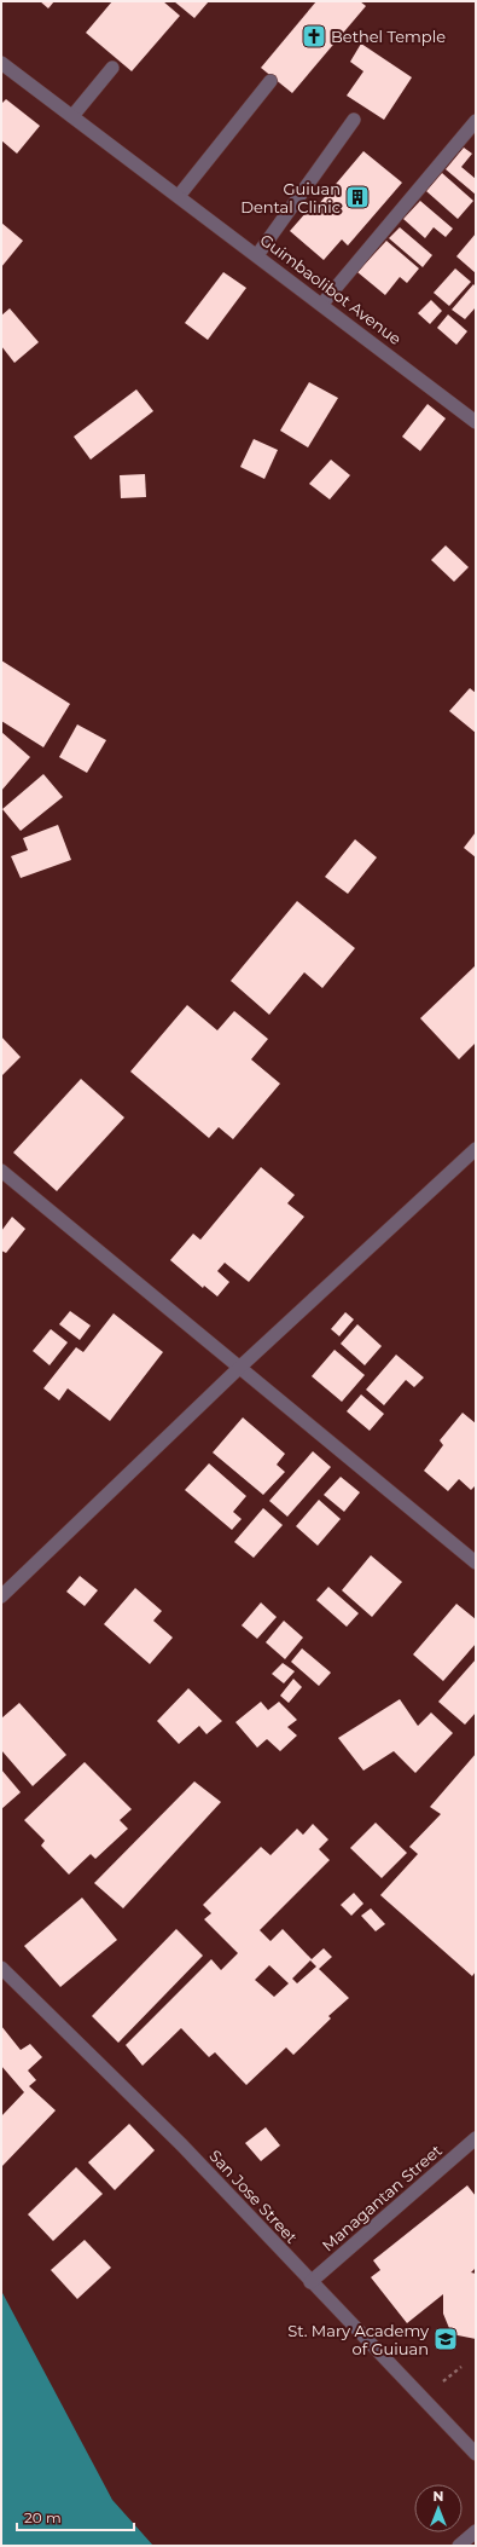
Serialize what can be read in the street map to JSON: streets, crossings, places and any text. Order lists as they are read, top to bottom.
{
  "streets": {
    "street": ["Guimbaolibot Avenue", "San Jose Street", "Managantan Street"]
  },
  "crossings": [
    ["San Jose Street", "Managantan Street"]
  ],
  "places": {
    "church": ["Bethel Temple"],
    "building": ["Guiuan Dental Clinic"],
    "school or university": ["St. Mary Academy of Guiuan"]
  },
  "scale_bar": "20 m",
  "north": "top"
}
